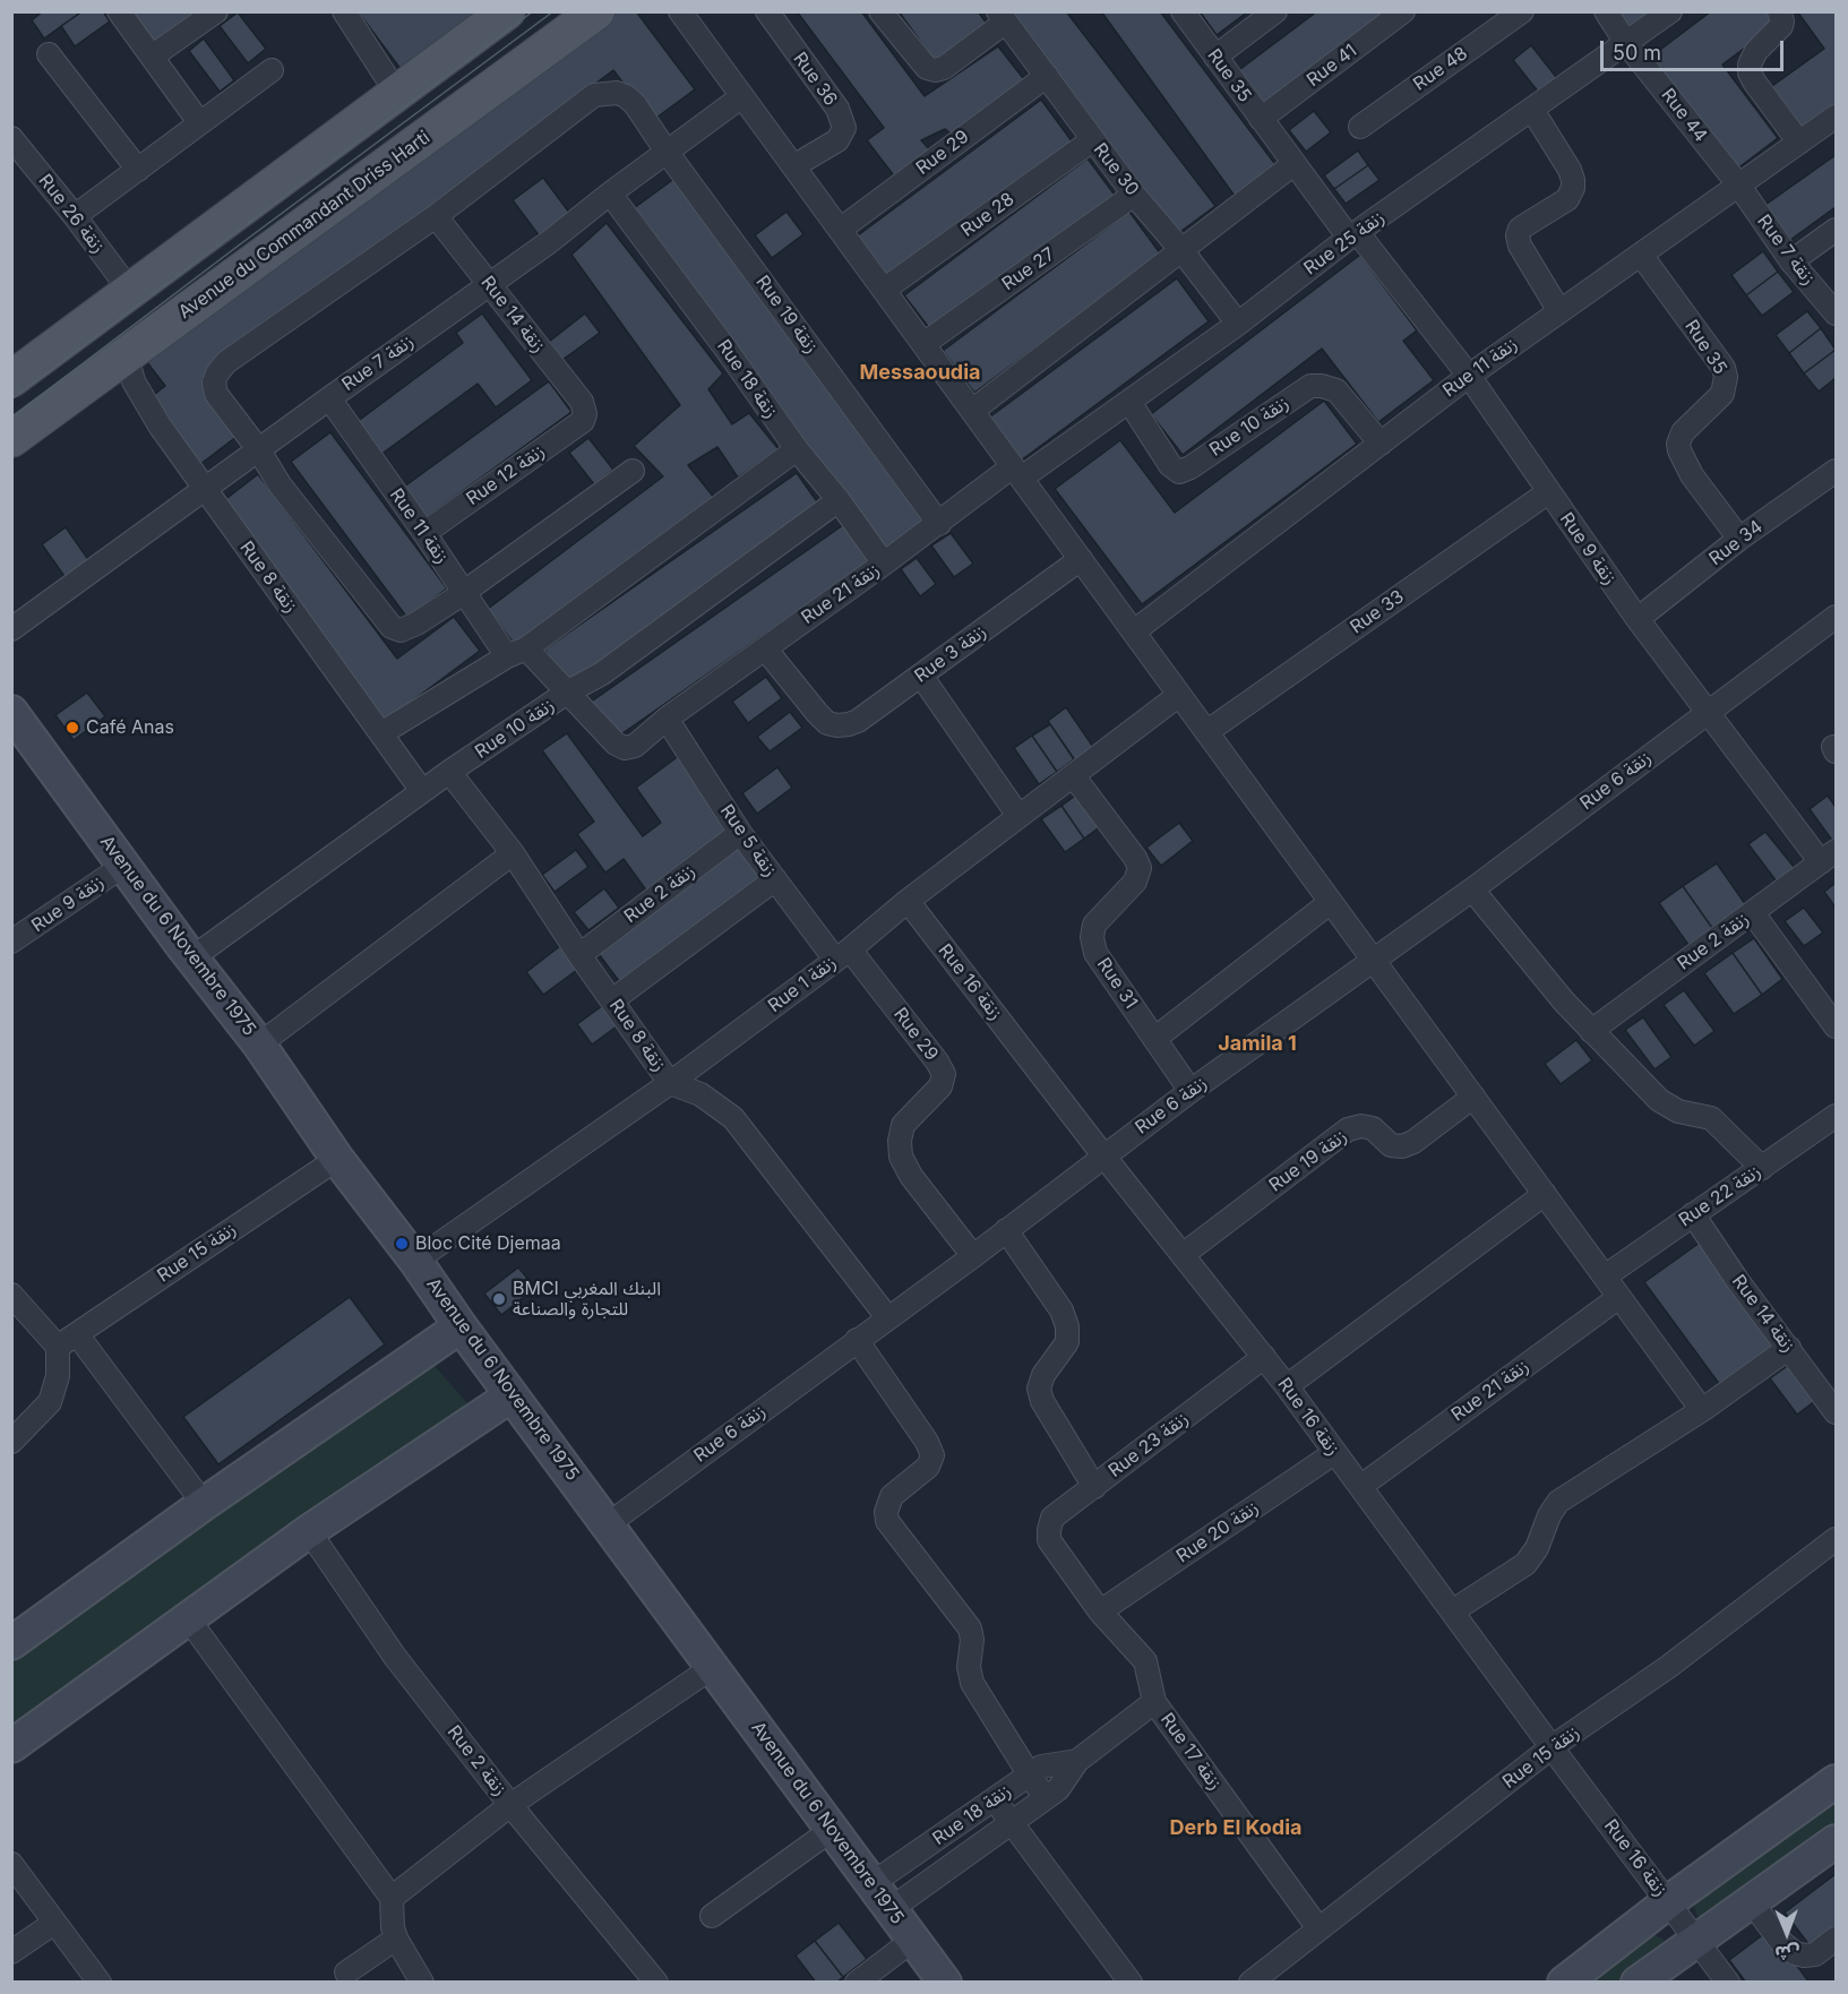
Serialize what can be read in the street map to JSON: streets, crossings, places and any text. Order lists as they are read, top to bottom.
{
  "streets": {
    "main road": ["Avenue du Commandant Driss Harti"],
    "street": [
      "Rue 41",
      "Rue 48",
      "Rue 35",
      "Rue 36",
      "Rue 44",
      "Rue 29",
      "Rue 30",
      "Rue 26 زنقة",
      "Rue 28",
      "Rue 25 زنقة",
      "Rue 7 زنقة",
      "Rue 27",
      "Rue 14 زنقة",
      "Rue 19 زنقة",
      "Rue 11 زنقة",
      "Rue 18 زنقة",
      "Rue 10 زنقة",
      "Rue 12 زنقة",
      "Rue 34",
      "Rue 9 زنقة",
      "Rue 8 زنقة",
      "Rue 21 زنقة",
      "Rue 33",
      "Rue 3 زنقة",
      "Rue 6 زنقة",
      "Rue 5 زنقة",
      "Rue 2 زنقة",
      "Avenue du 6 Novembre 1975",
      "Rue 16 زنقة",
      "Rue 31",
      "Rue 1 زنقة",
      "Rue 22 زنقة",
      "Rue 15 زنقة",
      "Rue 23 زنقة",
      "Rue 20 زنقة",
      "Rue 17 زنقة"
    ]
  },
  "crossings": [
    ["Rue 41", "Rue 35"],
    ["Rue 35", "Rue 25 زنقة"],
    ["Rue 35", "Rue 11 زنقة"],
    ["Rue 35", "Rue 34"],
    ["Rue 35", "Rue 9 زنقة"],
    ["Rue 44", "Rue 25 زنقة"],
    ["Rue 44", "Rue 7 زنقة"],
    ["Rue 44", "Rue 11 زنقة"],
    ["Rue 29", "Rue 30"],
    ["Rue 29", "Rue 6 زنقة"],
    ["Rue 29", "Rue 5 زنقة"],
    ["Rue 29", "Rue 1 زنقة"],
    ["Rue 30", "Rue 28"],
    ["Rue 30", "Rue 25 زنقة"],
    ["Rue 30", "Rue 27"],
    ["Avenue du Commandant Driss Harti", "Rue 8 زنقة"],
    ["Rue 25 زنقة", "Rue 10 زنقة"],
    ["Rue 25 زنقة", "Rue 9 زنقة"],
    ["Rue 25 زنقة", "Rue 21 زنقة"],
    ["Rue 7 زنقة", "Rue 14 زنقة"],
    ["Rue 7 زنقة", "Rue 19 زنقة"],
    ["Rue 7 زنقة", "Rue 11 زنقة"],
    ["Rue 7 زنقة", "Rue 18 زنقة"],
    ["Rue 7 زنقة", "Rue 8 زنقة"],
    ["Rue 14 زنقة", "Rue 19 زنقة"],
    ["Rue 14 زنقة", "Rue 12 زنقة"],
    ["Rue 14 زنقة", "Rue 22 زنقة"],
    ["Rue 19 زنقة", "Rue 21 زنقة"],
    ["Rue 19 زنقة", "Rue 16 زنقة"],
    ["Rue 11 زنقة", "Rue 10 زنقة"],
    ["Rue 11 زنقة", "Rue 12 زنقة"],
    ["Rue 11 زنقة", "Rue 9 زنقة"],
    ["Rue 11 زنقة", "Rue 21 زنقة"],
    ["Rue 18 زنقة", "Rue 10 زنقة"],
    ["Rue 18 زنقة", "Rue 21 زنقة"],
    ["Rue 18 زنقة", "Avenue du 6 Novembre 1975"],
    ["Rue 18 زنقة", "Rue 17 زنقة"],
    ["Rue 10 زنقة", "Rue 8 زنقة"],
    ["Rue 10 زنقة", "Rue 21 زنقة"],
    ["Rue 10 زنقة", "Avenue du 6 Novembre 1975"],
    ["Rue 34", "Rue 9 زنقة"],
    ["Rue 9 زنقة", "Rue 33"],
    ["Rue 9 زنقة", "Rue 6 زنقة"],
    ["Rue 9 زنقة", "Rue 2 زنقة"],
    ["Rue 9 زنقة", "Avenue du 6 Novembre 1975"],
    ["Rue 8 زنقة", "Rue 6 زنقة"],
    ["Rue 8 زنقة", "Rue 2 زنقة"],
    ["Rue 8 زنقة", "Rue 1 زنقة"],
    ["Rue 21 زنقة", "Rue 3 زنقة"],
    ["Rue 21 زنقة", "Rue 5 زنقة"],
    ["Rue 21 زنقة", "Rue 16 زنقة"],
    ["Rue 6 زنقة", "Avenue du 6 Novembre 1975"],
    ["Rue 6 زنقة", "Rue 16 زنقة"],
    ["Rue 6 زنقة", "Rue 31"],
    ["Rue 5 زنقة", "Rue 2 زنقة"],
    ["Rue 5 زنقة", "Rue 1 زنقة"],
    ["Avenue du 6 Novembre 1975", "Rue 1 زنقة"],
    ["Avenue du 6 Novembre 1975", "Rue 15 زنقة"],
    ["Rue 16 زنقة", "Rue 1 زنقة"],
    ["Rue 16 زنقة", "Rue 15 زنقة"],
    ["Rue 16 زنقة", "Rue 23 زنقة"],
    ["Rue 16 زنقة", "Rue 20 زنقة"],
    ["Rue 31", "Rue 1 زنقة"],
    ["Rue 15 زنقة", "Rue 17 زنقة"],
    ["Rue 23 زنقة", "Rue 17 زنقة"],
    ["Rue 20 زنقة", "Rue 17 زنقة"]
  ],
  "districts": ["Messaoudia", "Jamila 1", "Derb El Kodia"],
  "places": ["Café Anas", "Bloc Cité Djemaa", "BMCI البنك المغربي للتجارة والصناعة"],
  "scale_bar": "50 m",
  "north": "bottom"
}
